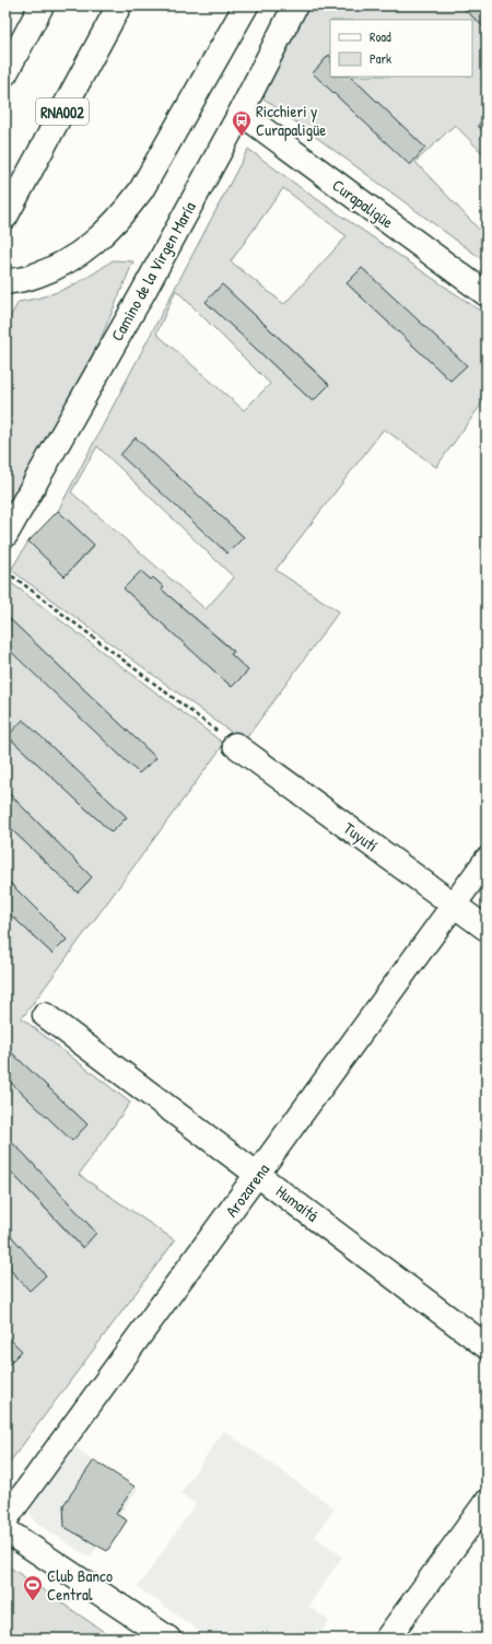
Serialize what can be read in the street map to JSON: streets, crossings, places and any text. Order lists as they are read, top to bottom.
{
  "streets": {
    "main road": [
      "RNA002",
      "Curapaligüe",
      "Camino de la Virgen María",
      "Tuyutí",
      "Arozarena",
      "Humaitá"
    ]
  },
  "crossings": [
    ["Curapaligüe", "Camino de la Virgen María"],
    ["Tuyutí", "Arozarena"],
    ["Arozarena", "Humaitá"]
  ],
  "places": {
    "bus stop": ["Ricchieri y Curapaligüe"],
    "sports": ["Club Banco Central"]
  },
  "legend": ["Road", "Park"]
}
